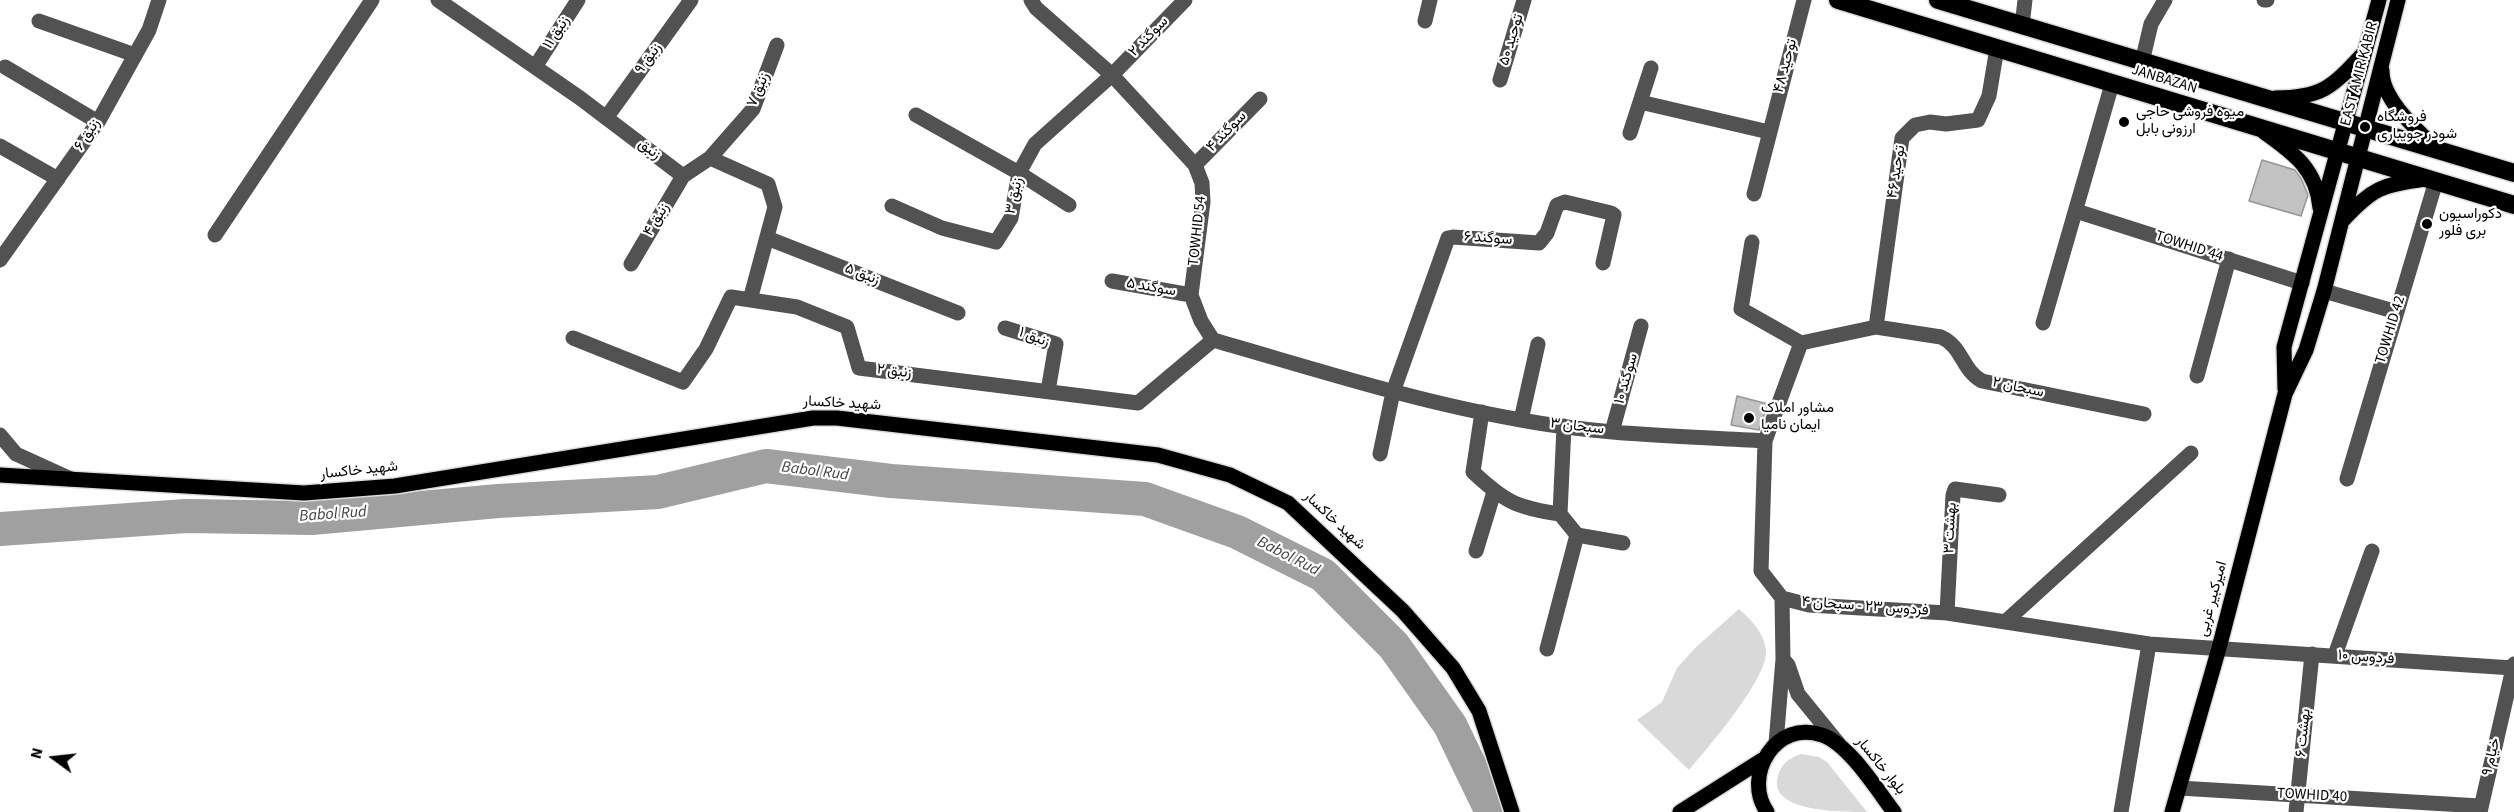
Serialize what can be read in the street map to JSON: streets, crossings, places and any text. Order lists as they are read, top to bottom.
{
  "streets": {
    "highway": ["JANBAZAN"],
    "main road": [
      "EAST AMIR KABIR",
      "شهید خاکسار",
      "امیرکبیر غربی",
      "بلوار خاکسار"
    ],
    "street": [
      "زنبق ۱۱",
      "سوگند ۲",
      "توحید ۵۰",
      "زنبق ۹",
      "توحید ۴۸",
      "زنبق ۷",
      "سوگند ۴",
      "زنبق ۶",
      "زنبق",
      "توحید ۴۶",
      "زنبق ۳",
      "زنبق ۴",
      "TOWHID 54",
      "سوگند ۶",
      "TOWHID 44",
      "زنبق ۵",
      "سوگند ۵",
      "TOWHID 42",
      "زنبق ۱",
      "زنبق ۲",
      "سوگند ۱۰",
      "سبحان ۲",
      "سبحان ۳",
      "بهشت ۳",
      "فردوس ۲۳ - سبحان ۴",
      "فردوس ۱۰",
      "بهشت ۶",
      "خیام ۹",
      "TOWHID 40"
    ]
  },
  "crossings": [
    ["زنبق ۱۱", "زنبق"],
    ["سوگند ۲", "زنبق ۳"],
    ["سوگند ۲", "TOWHID 54"],
    ["زنبق ۹", "زنبق"],
    ["EAST AMIR KABIR", "JANBAZAN"],
    ["EAST AMIR KABIR", "امیرکبیر غربی"],
    ["JANBAZAN", "توحید ۴۶"],
    ["JANBAZAN", "TOWHID 42"],
    ["JANBAZAN", "امیرکبیر غربی"],
    ["سوگند ۴", "TOWHID 54"],
    ["زنبق", "زنبق ۴"],
    ["توحید ۴۶", "سبحان ۲"],
    ["زنبق ۳", "TOWHID 54"],
    ["TOWHID 54", "سوگند ۵"],
    ["TOWHID 54", "زنبق ۲"],
    ["سوگند ۶", "سبحان ۳"],
    ["TOWHID 44", "امیرکبیر غربی"],
    ["زنبق ۱", "زنبق ۲"],
    ["سوگند ۱۰", "سبحان ۳"],
    ["سبحان ۳", "فردوس ۲۳ - سبحان ۴"],
    ["بهشت ۳", "فردوس ۲۳ - سبحان ۴"],
    ["امیرکبیر غربی", "فردوس ۲۳ - سبحان ۴"],
    ["امیرکبیر غربی", "فردوس ۱۰"],
    ["امیرکبیر غربی", "TOWHID 40"],
    ["فردوس ۲۳ - سبحان ۴", "فردوس ۱۰"],
    ["فردوس ۱۰", "بهشت ۶"],
    ["فردوس ۱۰", "خیام ۹"],
    ["بهشت ۶", "TOWHID 40"],
    ["خیام ۹", "TOWHID 40"]
  ],
  "water": ["Babol Rud"],
  "places": [
    "میوه فروشی حاجی ارزونی بابل",
    "فروشگاه شودر جویباری",
    "دکوراسیون بری فلور",
    "مشاور املاک ایمان نامیا"
  ],
  "north": "left"
}
